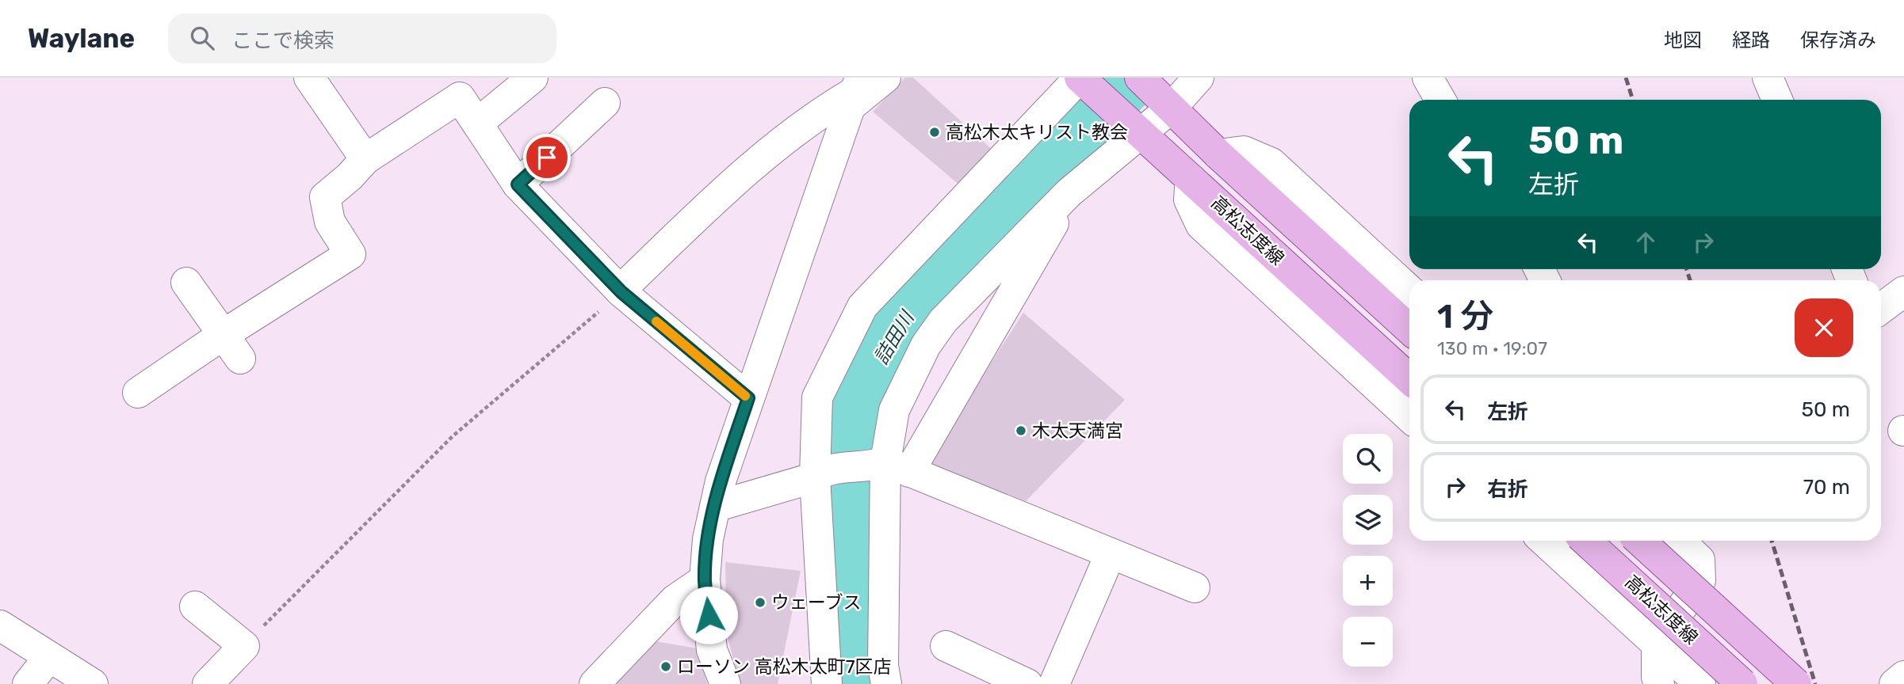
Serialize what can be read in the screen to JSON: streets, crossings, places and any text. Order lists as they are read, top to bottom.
{
  "streets": {
    "main road": ["高松志度線"]
  },
  "water": ["詰田川"],
  "places": [
    "高松木太キリスト教会",
    "木太天満宮",
    "ウェーブス",
    "ローソン 高松木太町7区店"
  ],
  "page": {
    "header": "Waylane",
    "search": "ここで検索",
    "nav": ["地図", "経路", "保存済み"],
    "turn": ["50 m", "左折"],
    "heading": ["1 分", "130 m · 19:07"],
    "list": [
      {
        "name": "左折",
        "value": "50 m"
      },
      {
        "name": "右折",
        "value": "70 m"
      }
    ],
    "map_buttons": ["+", "−"]
  }
}
